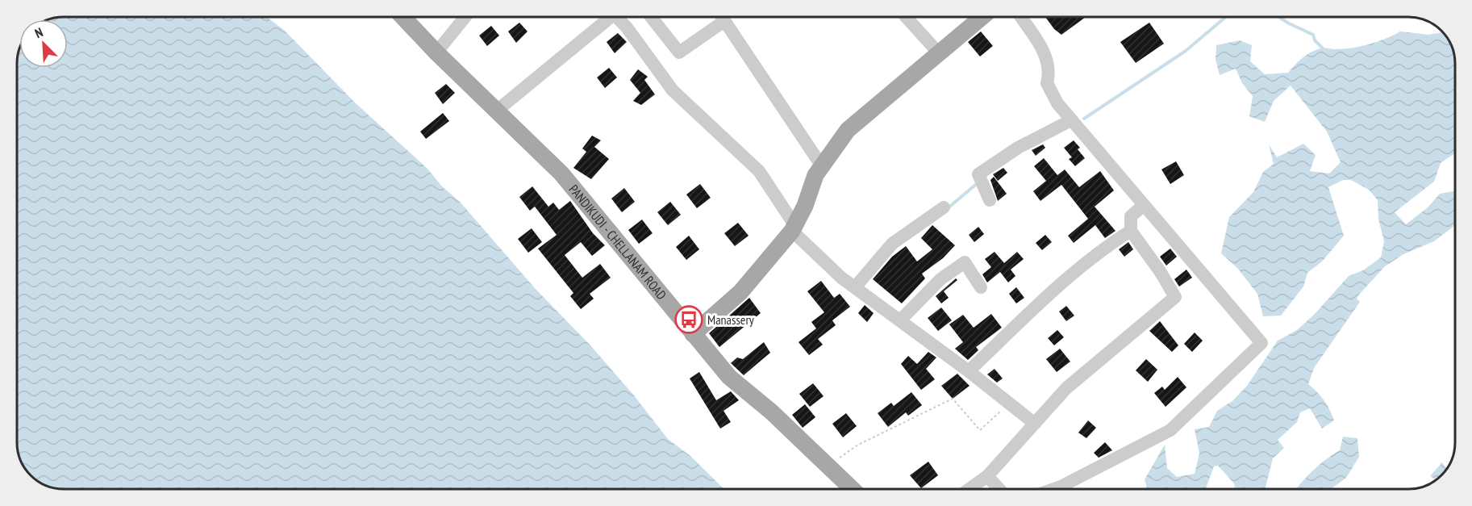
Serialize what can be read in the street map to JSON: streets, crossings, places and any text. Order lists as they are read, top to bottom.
{
  "streets": {
    "main road": ["PANDIKUDI - CHELLANAM ROAD"]
  },
  "places": {
    "bus stop": ["Manassery"]
  },
  "north": "top left"
}
